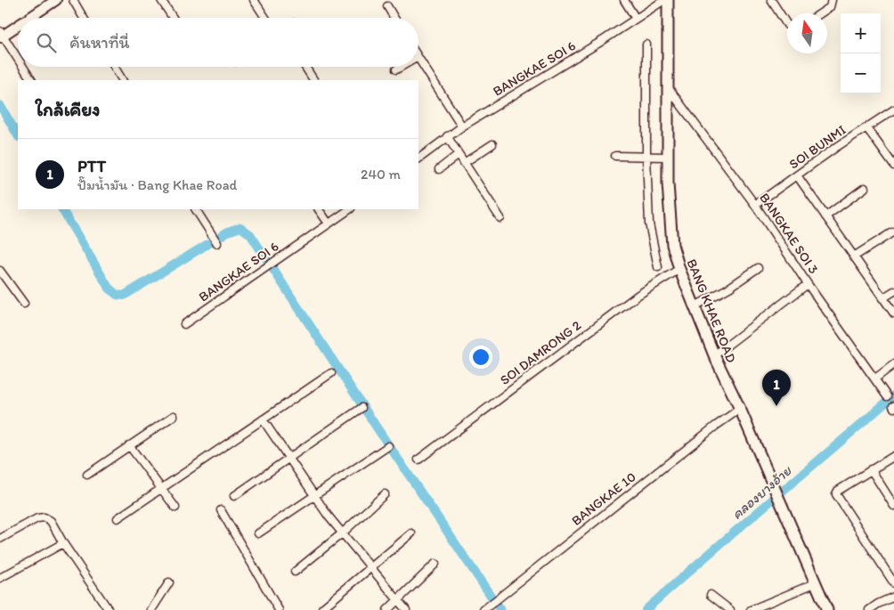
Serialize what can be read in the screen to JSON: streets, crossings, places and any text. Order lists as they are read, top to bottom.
{
  "streets": {
    "main road": ["BANG KHAE ROAD"],
    "street": [
      "BANGKAE SOI 6",
      "SOI BUNMI",
      "BANGKAE SOI 3",
      "SOI DAMRONG 2",
      "BANGKAE 10"
    ]
  },
  "crossings": [
    ["BANGKAE SOI 6", "BANG KHAE ROAD"],
    ["SOI BUNMI", "BANGKAE SOI 3"],
    ["BANGKAE SOI 3", "BANG KHAE ROAD"],
    ["BANG KHAE ROAD", "SOI DAMRONG 2"],
    ["BANG KHAE ROAD", "BANGKAE 10"]
  ],
  "water": ["คลองบางอ้าย"],
  "north": "top",
  "page": {
    "map_buttons": ["+", "−"],
    "search": "ค้นหาที่นี่",
    "heading": "ใกล้เคียง",
    "list": [
      {
        "mark": "1",
        "name": "PTT",
        "note": "ปั๊มน้ำมัน · Bang Khae Road",
        "value": "240 m"
      }
    ],
    "pins": "1"
  }
}
